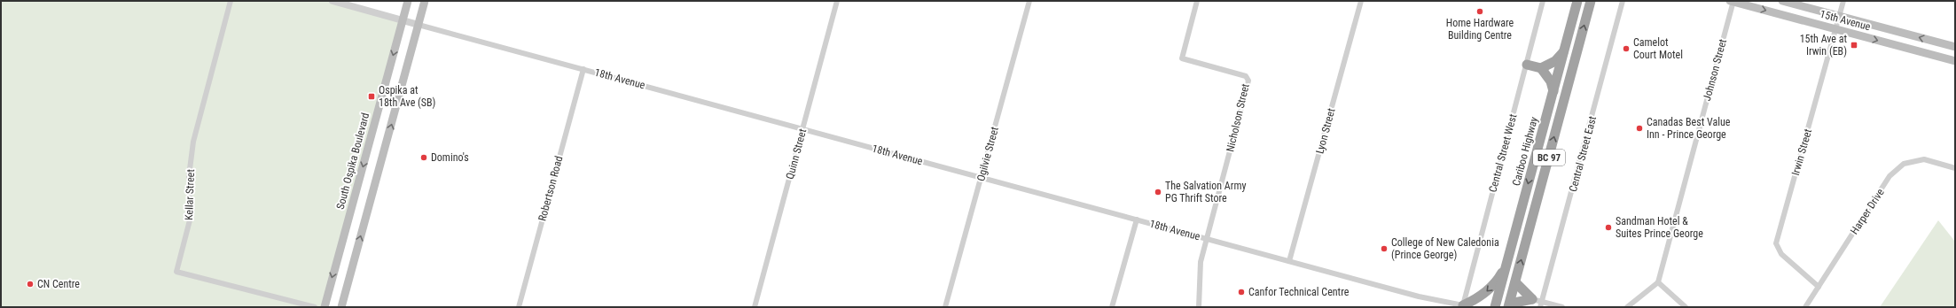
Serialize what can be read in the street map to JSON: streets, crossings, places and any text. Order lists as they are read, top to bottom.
{
  "streets": {
    "highway": ["Cariboo Highway", "BC 97"],
    "main road": ["15th Avenue", "South Ospika Boulevard"],
    "street": [
      "Johnson Street",
      "18th Avenue",
      "Nicholson Street",
      "Lyon Street",
      "Irwin Street",
      "Central Street West",
      "Quinn Street",
      "Ogilvie Street",
      "Central Street East",
      "Robertson Road",
      "Kellar Street",
      "Harper Drive"
    ]
  },
  "crossings": [
    ["15th Avenue", "Johnson Street"],
    ["15th Avenue", "Irwin Street"],
    ["18th Avenue", "Nicholson Street"],
    ["18th Avenue", "Lyon Street"],
    ["18th Avenue", "Central Street West"],
    ["18th Avenue", "Quinn Street"],
    ["18th Avenue", "Ogilvie Street"],
    ["18th Avenue", "South Ospika Boulevard"],
    ["18th Avenue", "Robertson Road"],
    ["Irwin Street", "Harper Drive"]
  ],
  "places": {
    "other": [
      "Home Hardware Building Centre",
      "Camelot Court Motel",
      "Canadas Best Value Inn - Prince George",
      "Domino's",
      "The Salvation Army PG Thrift Store",
      "Sandman Hotel & Suites Prince George",
      "College of New Caledonia (Prince George)",
      "CN Centre",
      "Canfor Technical Centre"
    ],
    "transit": ["15th Ave at Irwin (EB)", "Ospika at 18th Ave (SB)"]
  }
}
